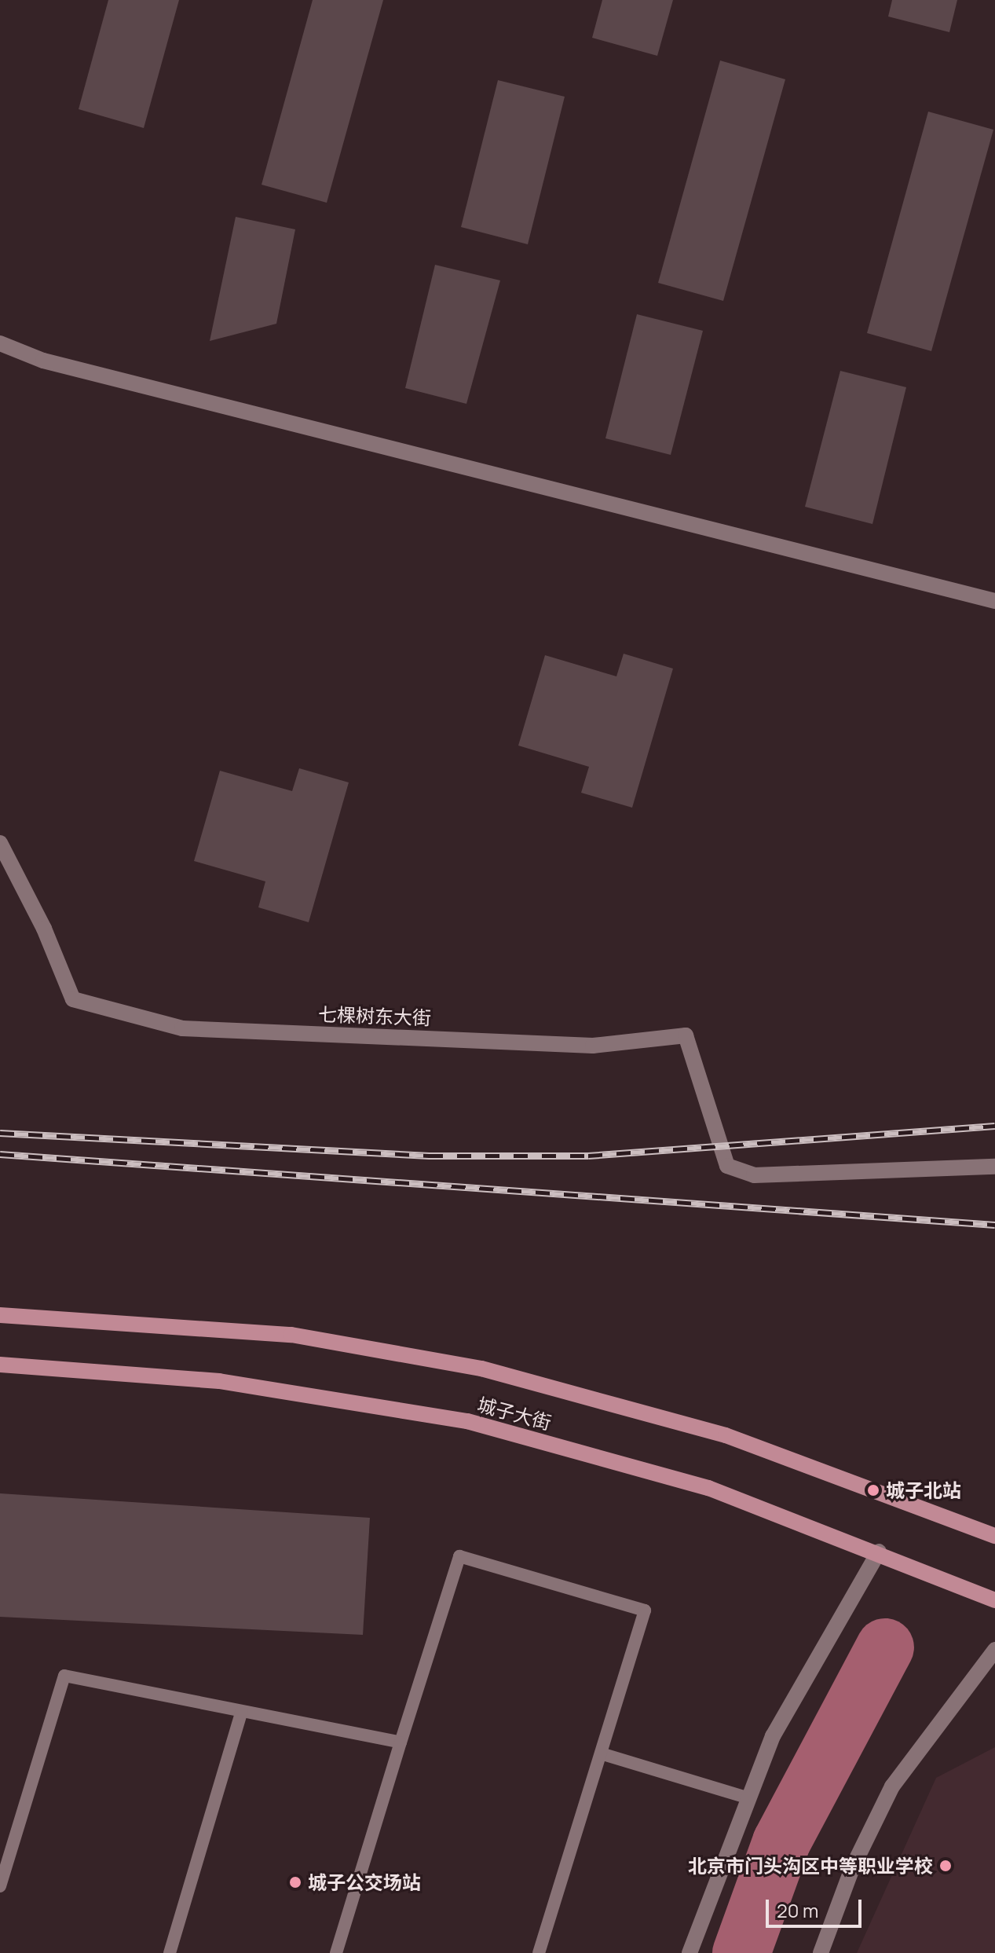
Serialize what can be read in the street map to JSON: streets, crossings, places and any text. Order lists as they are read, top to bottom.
{
  "streets": {
    "main road": ["城子大街"],
    "street": ["七棵树东大街"]
  },
  "places": ["城子北站", "北京市门头沟区中等职业学校", "城子公交场站"],
  "scale_bar": "20 m"
}
